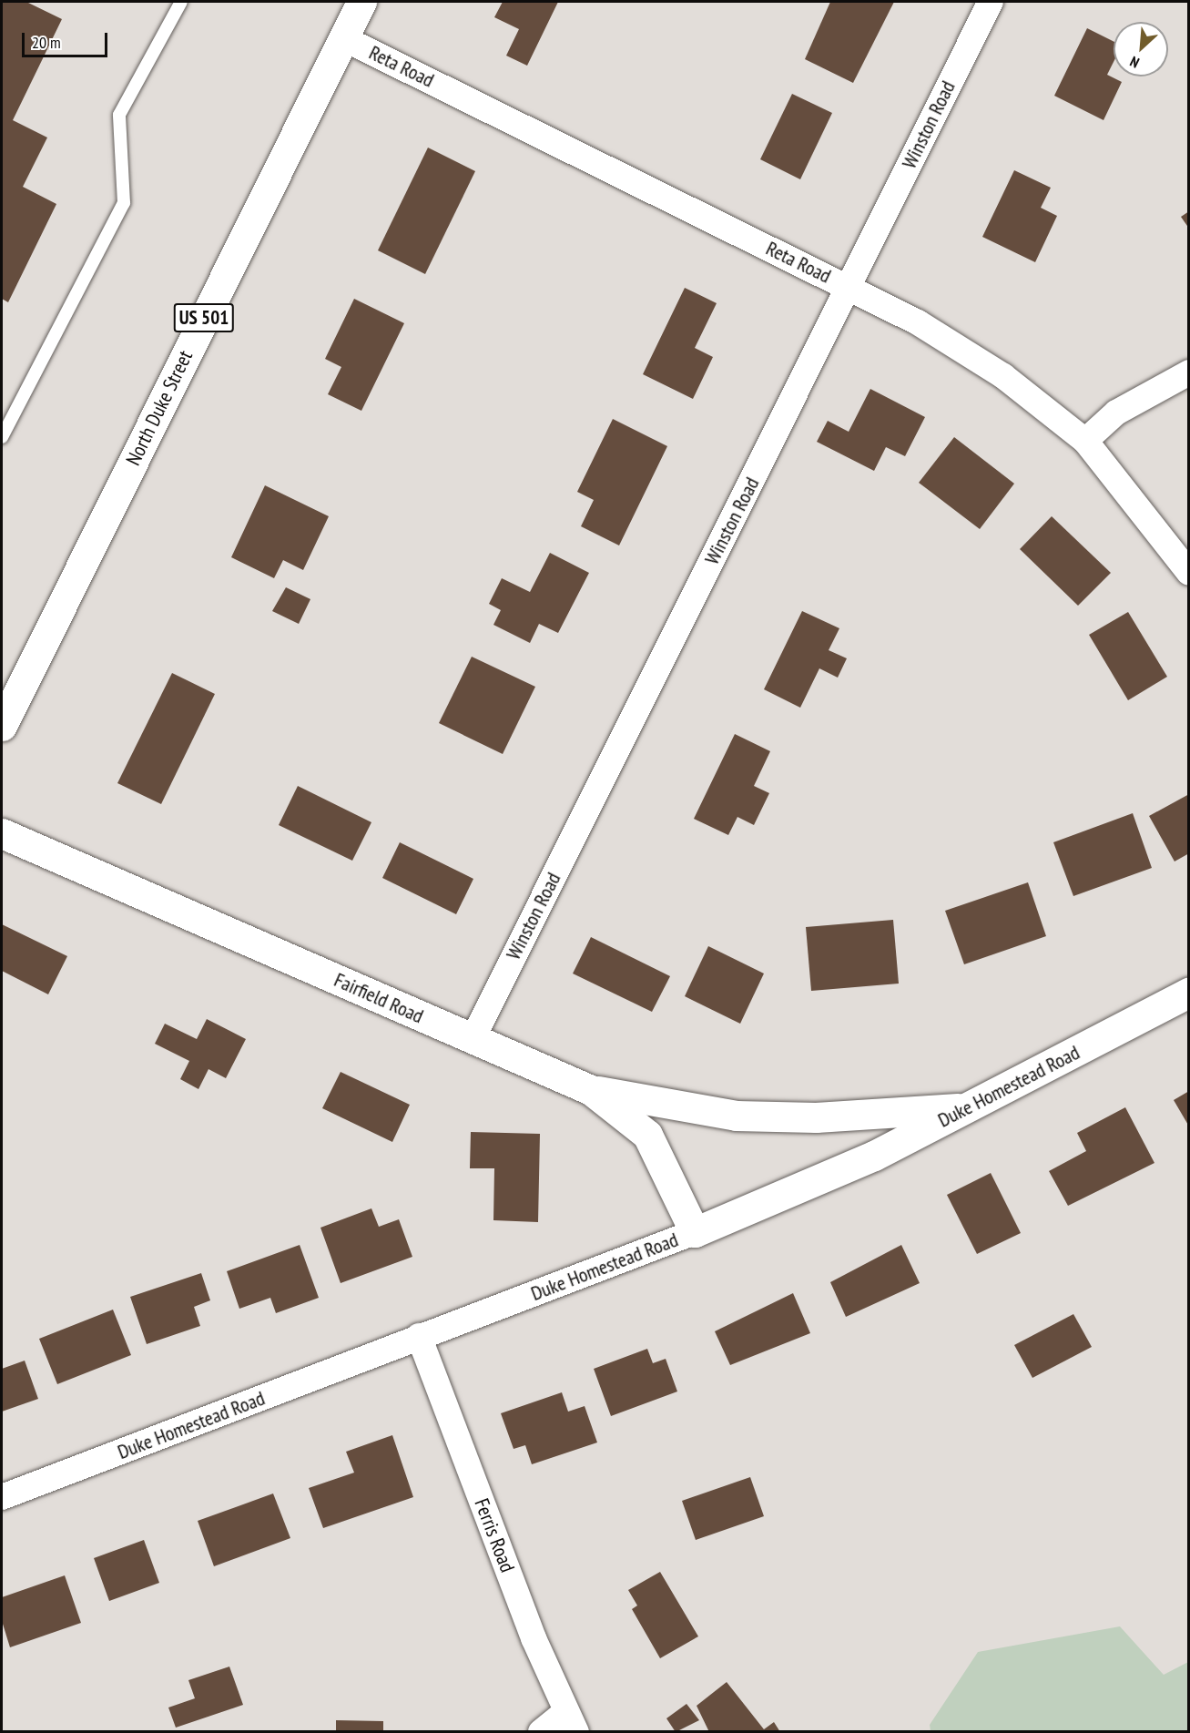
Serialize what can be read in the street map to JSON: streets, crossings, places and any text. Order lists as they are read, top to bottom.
{
  "streets": {
    "main road": [
      "US 501",
      "North Duke Street",
      "Fairfield Road",
      "Duke Homestead Road"
    ],
    "street": ["Reta Road", "Winston Road", "Ferris Road"]
  },
  "crossings": [
    ["Reta Road", "Winston Road"],
    ["Reta Road", "North Duke Street"],
    ["Winston Road", "Fairfield Road"],
    ["Fairfield Road", "Duke Homestead Road"],
    ["Duke Homestead Road", "Ferris Road"]
  ],
  "scale_bar": "20 m",
  "north": "bottom left"
}
